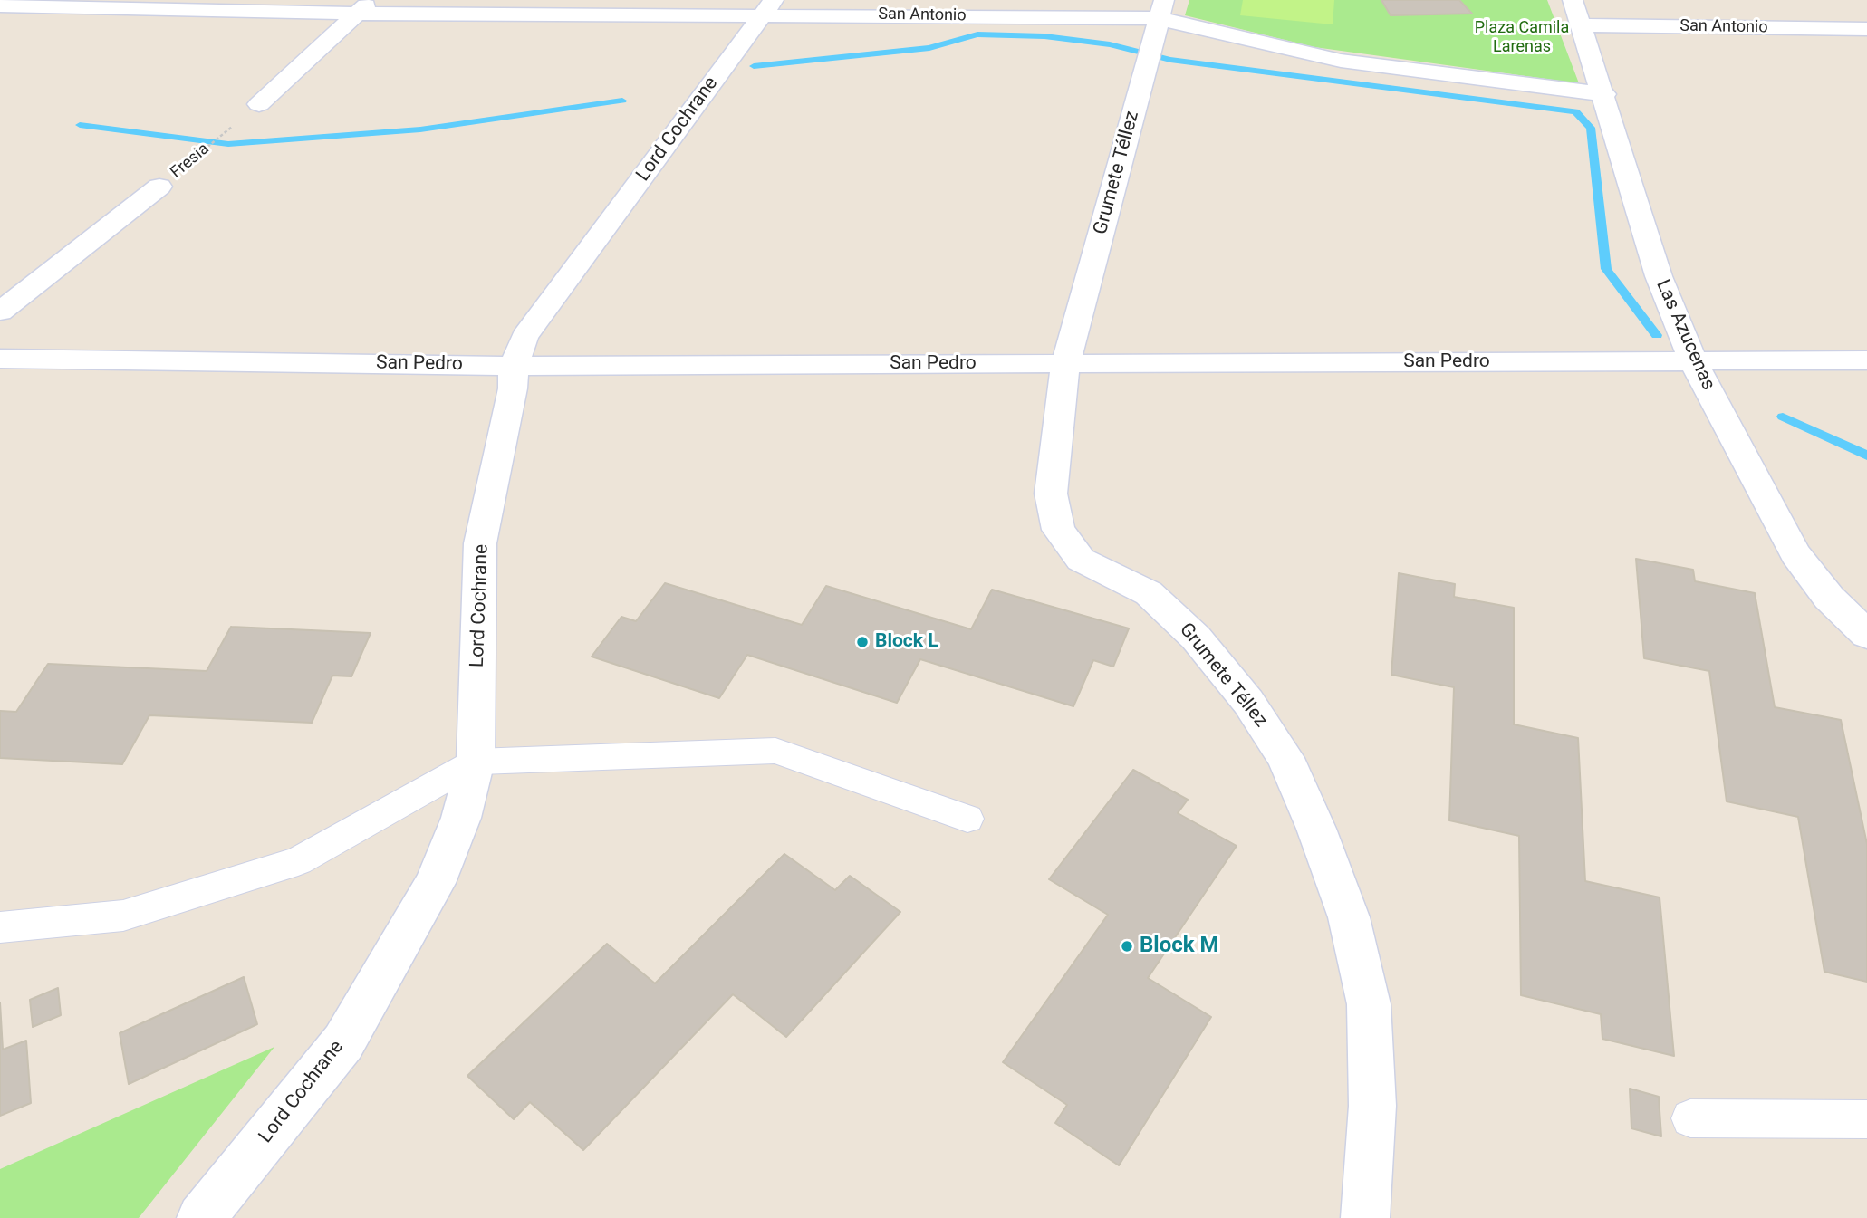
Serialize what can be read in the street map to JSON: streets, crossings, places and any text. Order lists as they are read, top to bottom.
{
  "streets": {
    "street": [
      "San Antonio",
      "Lord Cochrane",
      "Fresia",
      "Grumete Téllez",
      "Las Azucenas",
      "San Pedro"
    ]
  },
  "crossings": [
    ["San Antonio", "Lord Cochrane"],
    ["San Antonio", "Grumete Téllez"],
    ["San Antonio", "Las Azucenas"],
    ["Lord Cochrane", "San Pedro"],
    ["Grumete Téllez", "San Pedro"],
    ["Las Azucenas", "San Pedro"]
  ],
  "parks": ["Plaza Camila Larenas"],
  "places": ["Block L", "Block M"]
}
